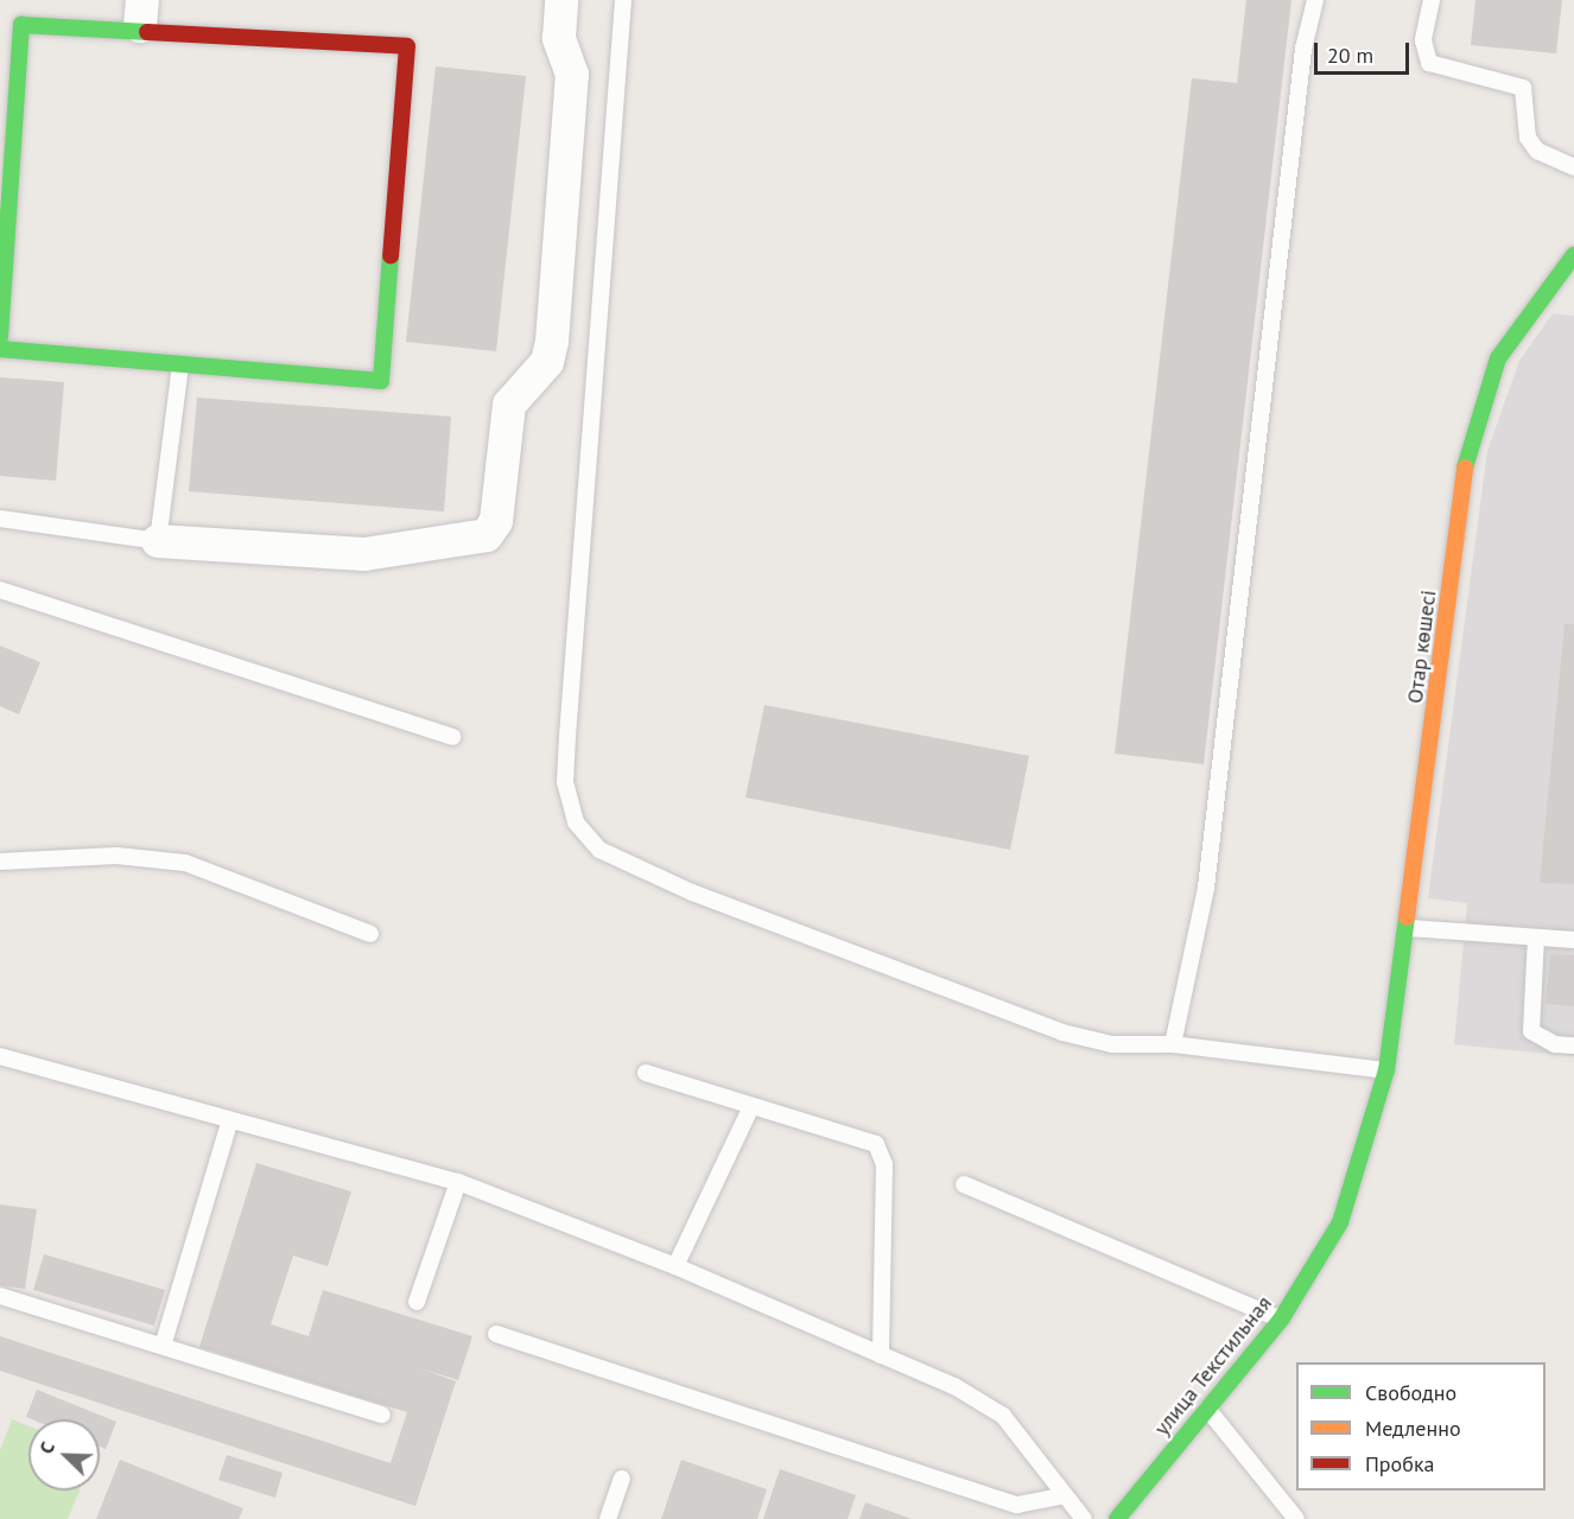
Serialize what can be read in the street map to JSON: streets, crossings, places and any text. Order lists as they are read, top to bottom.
{
  "streets": {
    "street": ["Отар көшесі", "улица Текстильная"]
  },
  "crossings": [
    ["Отар көшесі", "улица Текстильная"]
  ],
  "legend": ["Свободно", "Медленно", "Пробка"],
  "scale_bar": "20 m",
  "north": "top left"
}
